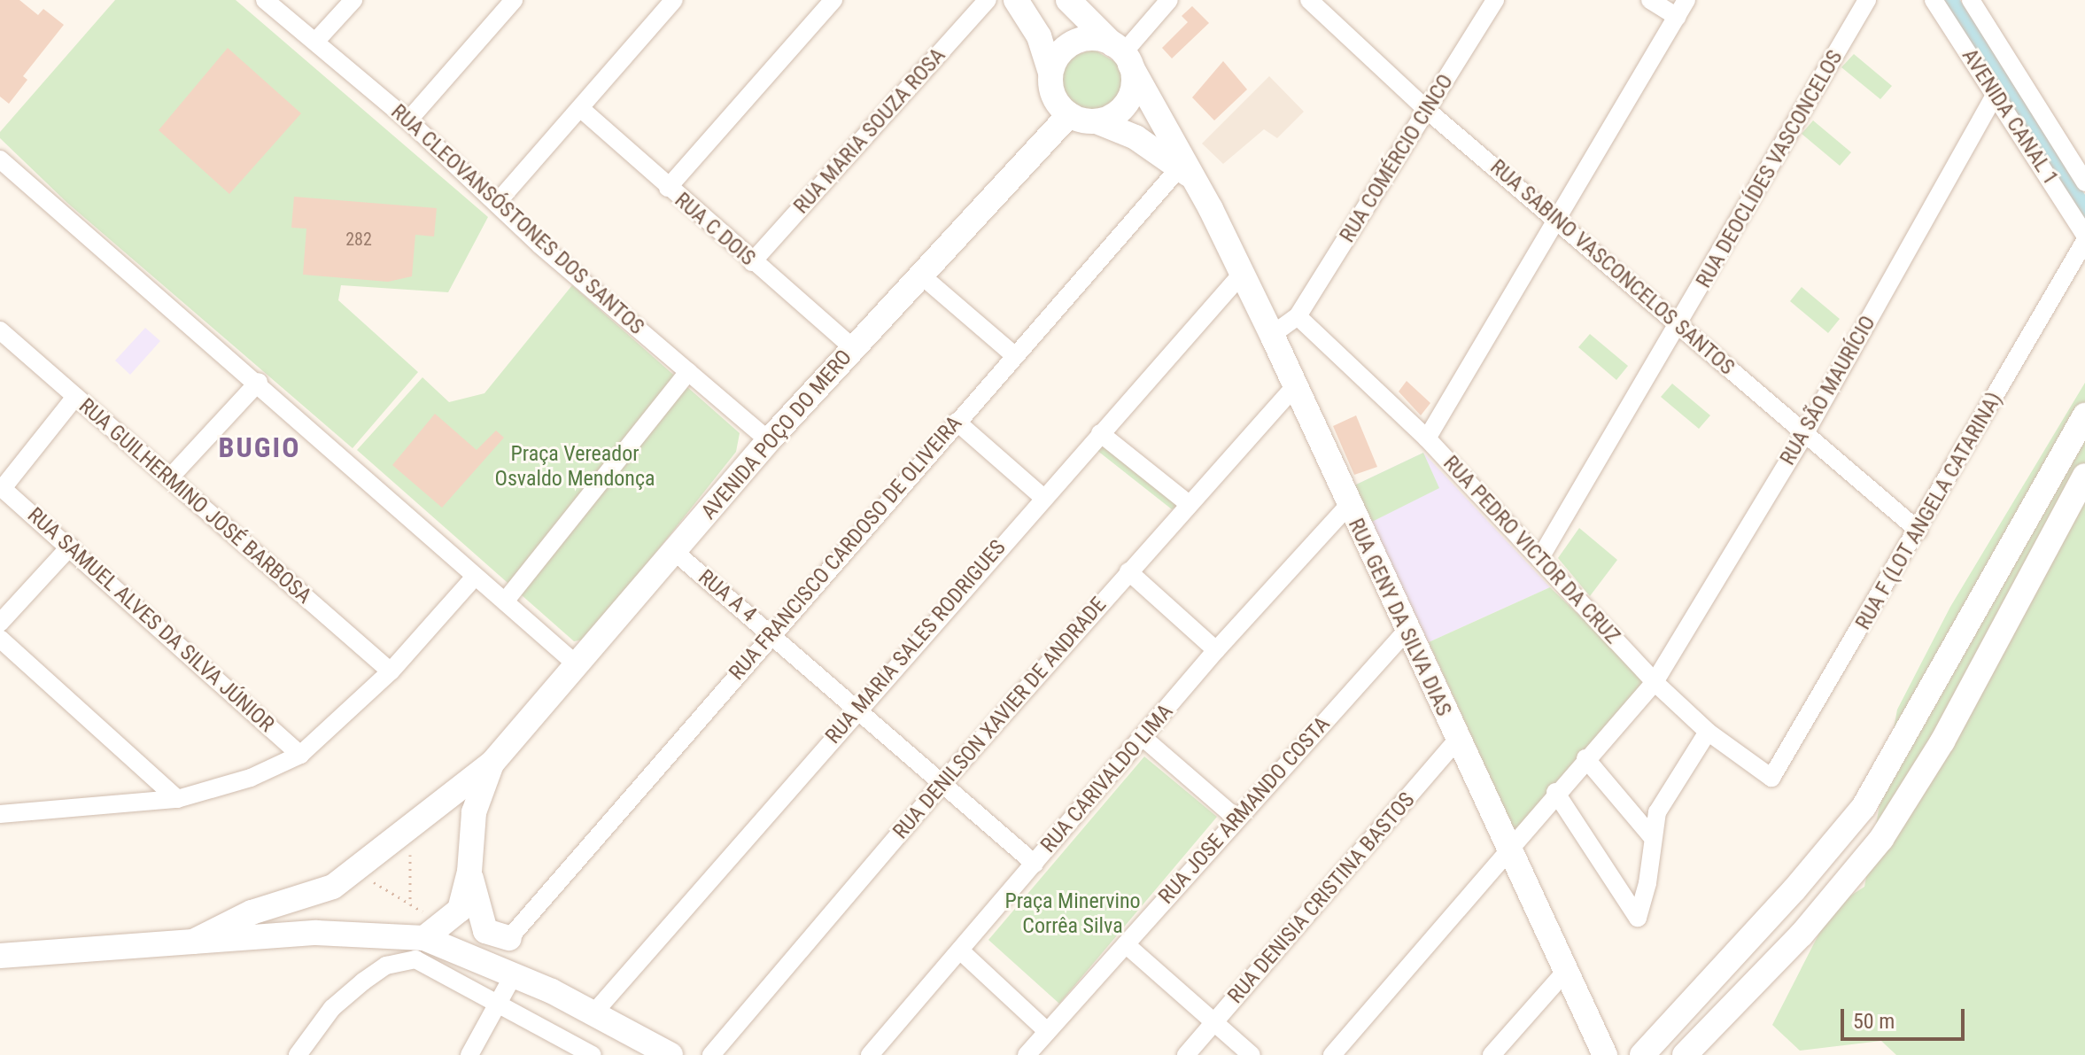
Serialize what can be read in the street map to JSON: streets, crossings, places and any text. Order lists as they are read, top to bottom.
{
  "streets": {
    "main road": ["AVENIDA POÇO DO MERO", "RUA GENY DA SILVA DIAS"],
    "street": [
      "AVENIDA CANAL 1",
      "RUA MARIA SOUZA ROSA",
      "RUA COMÉRCIO CINCO",
      "RUA DEOCLÍDES VASCONCELOS",
      "RUA CLEOVANSÓSTONES DOS SANTOS",
      "RUA C DOIS",
      "RUA SABINO VASCONCELOS SANTOS",
      "RUA SÃO MAURÍCIO",
      "RUA GUILHERMINO JOSÉ BARBOSA",
      "RUA F (LOT ANGELA CATARINA)",
      "RUA FRANCISCO CARDOSO DE OLIVEIRA",
      "RUA PEDRO VICTOR DA CRUZ",
      "RUA A 4",
      "RUA SAMUEL ALVES DA SILVA JÚNIOR",
      "RUA MARIA SALES RODRIGUES",
      "RUA DENILSON XAVIER DE ANDRADE",
      "RUA CARIVALDO LIMA",
      "RUA JOSE ARMANDO COSTA",
      "RUA DENISIA CRISTINA BASTOS"
    ]
  },
  "crossings": [
    ["AVENIDA CANAL 1", "RUA SÃO MAURÍCIO"],
    ["RUA MARIA SOUZA ROSA", "RUA C DOIS"],
    ["RUA COMÉRCIO CINCO", "RUA SABINO VASCONCELOS SANTOS"],
    ["RUA COMÉRCIO CINCO", "RUA PEDRO VICTOR DA CRUZ"],
    ["RUA DEOCLÍDES VASCONCELOS", "RUA SABINO VASCONCELOS SANTOS"],
    ["RUA DEOCLÍDES VASCONCELOS", "RUA PEDRO VICTOR DA CRUZ"],
    ["RUA CLEOVANSÓSTONES DOS SANTOS", "AVENIDA POÇO DO MERO"],
    ["RUA C DOIS", "AVENIDA POÇO DO MERO"],
    ["RUA SABINO VASCONCELOS SANTOS", "RUA SÃO MAURÍCIO"],
    ["RUA SABINO VASCONCELOS SANTOS", "RUA F (LOT ANGELA CATARINA)"],
    ["RUA SÃO MAURÍCIO", "RUA PEDRO VICTOR DA CRUZ"],
    ["RUA SÃO MAURÍCIO", "RUA GENY DA SILVA DIAS"],
    ["AVENIDA POÇO DO MERO", "RUA A 4"],
    ["AVENIDA POÇO DO MERO", "RUA GENY DA SILVA DIAS"],
    ["RUA F (LOT ANGELA CATARINA)", "RUA PEDRO VICTOR DA CRUZ"],
    ["RUA FRANCISCO CARDOSO DE OLIVEIRA", "RUA A 4"],
    ["RUA FRANCISCO CARDOSO DE OLIVEIRA", "RUA GENY DA SILVA DIAS"],
    ["RUA A 4", "RUA MARIA SALES RODRIGUES"],
    ["RUA A 4", "RUA DENILSON XAVIER DE ANDRADE"],
    ["RUA A 4", "RUA CARIVALDO LIMA"],
    ["RUA GENY DA SILVA DIAS", "RUA MARIA SALES RODRIGUES"],
    ["RUA GENY DA SILVA DIAS", "RUA DENILSON XAVIER DE ANDRADE"],
    ["RUA GENY DA SILVA DIAS", "RUA CARIVALDO LIMA"],
    ["RUA GENY DA SILVA DIAS", "RUA JOSE ARMANDO COSTA"],
    ["RUA GENY DA SILVA DIAS", "RUA DENISIA CRISTINA BASTOS"]
  ],
  "districts": ["BUGIO"],
  "parks": ["Praça Vereador Osvaldo Mendonça", "Praça Minervino Corrêa Silva"],
  "house_numbers": ["282"],
  "scale_bar": "50 m"
}
